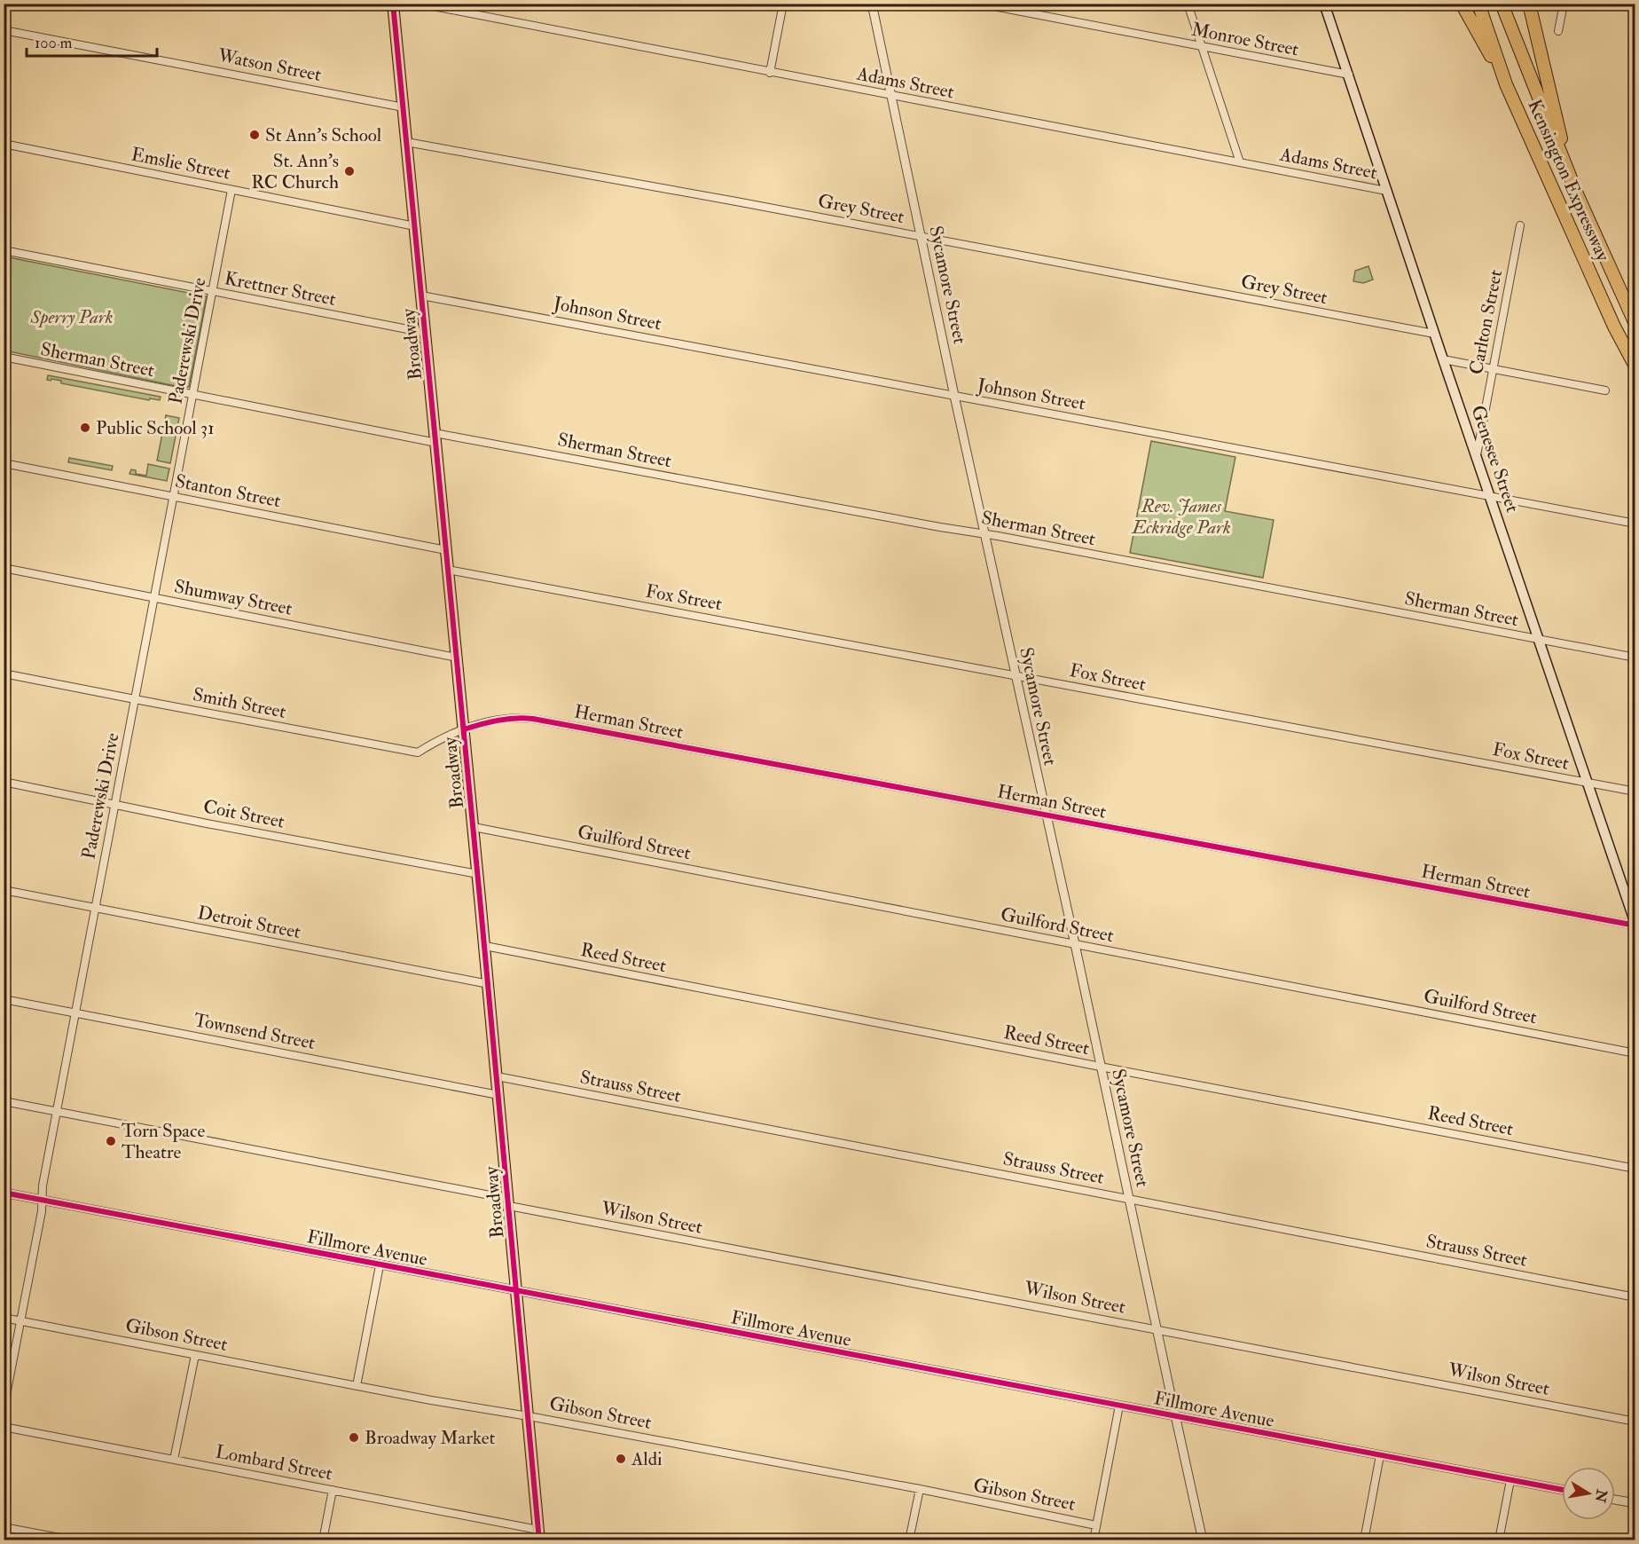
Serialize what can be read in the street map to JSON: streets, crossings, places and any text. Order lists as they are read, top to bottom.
{
  "streets": {
    "highway": ["Kensington Expressway"],
    "main road": ["Broadway", "Genesee Street"],
    "street": [
      "Monroe Street",
      "Watson Street",
      "Adams Street",
      "Emslie Street",
      "Grey Street",
      "Sycamore Street",
      "Krettner Street",
      "Johnson Street",
      "Carlton Street",
      "Paderewski Drive",
      "Sherman Street",
      "Stanton Street",
      "Shumway Street",
      "Fox Street",
      "Smith Street",
      "Herman Street",
      "Coit Street",
      "Guilford Street",
      "Detroit Street",
      "Reed Street",
      "Townsend Street",
      "Strauss Street",
      "Wilson Street",
      "Fillmore Avenue",
      "Gibson Street",
      "Lombard Street"
    ]
  },
  "crossings": [
    ["Monroe Street", "Genesee Street"],
    ["Watson Street", "Broadway"],
    ["Adams Street", "Sycamore Street"],
    ["Adams Street", "Genesee Street"],
    ["Emslie Street", "Paderewski Drive"],
    ["Emslie Street", "Broadway"],
    ["Grey Street", "Sycamore Street"],
    ["Grey Street", "Broadway"],
    ["Grey Street", "Genesee Street"],
    ["Sycamore Street", "Johnson Street"],
    ["Sycamore Street", "Sherman Street"],
    ["Sycamore Street", "Fox Street"],
    ["Sycamore Street", "Herman Street"],
    ["Sycamore Street", "Guilford Street"],
    ["Sycamore Street", "Reed Street"],
    ["Sycamore Street", "Strauss Street"],
    ["Sycamore Street", "Wilson Street"],
    ["Sycamore Street", "Fillmore Avenue"],
    ["Krettner Street", "Paderewski Drive"],
    ["Krettner Street", "Broadway"],
    ["Johnson Street", "Broadway"],
    ["Johnson Street", "Genesee Street"],
    ["Carlton Street", "Genesee Street"],
    ["Paderewski Drive", "Sherman Street"],
    ["Paderewski Drive", "Stanton Street"],
    ["Paderewski Drive", "Shumway Street"],
    ["Paderewski Drive", "Smith Street"],
    ["Paderewski Drive", "Coit Street"],
    ["Paderewski Drive", "Detroit Street"],
    ["Paderewski Drive", "Townsend Street"],
    ["Paderewski Drive", "Wilson Street"],
    ["Paderewski Drive", "Fillmore Avenue"],
    ["Paderewski Drive", "Gibson Street"],
    ["Broadway", "Sherman Street"],
    ["Broadway", "Stanton Street"],
    ["Broadway", "Shumway Street"],
    ["Broadway", "Fox Street"],
    ["Broadway", "Smith Street"],
    ["Broadway", "Herman Street"],
    ["Broadway", "Coit Street"],
    ["Broadway", "Guilford Street"],
    ["Broadway", "Detroit Street"],
    ["Broadway", "Reed Street"],
    ["Broadway", "Townsend Street"],
    ["Broadway", "Strauss Street"],
    ["Broadway", "Wilson Street"],
    ["Broadway", "Fillmore Avenue"],
    ["Broadway", "Gibson Street"],
    ["Broadway", "Lombard Street"],
    ["Sherman Street", "Genesee Street"],
    ["Genesee Street", "Fox Street"],
    ["Genesee Street", "Herman Street"],
    ["Smith Street", "Herman Street"]
  ],
  "parks": ["Sperry Park", "Rev. James Eckridge Park"],
  "places": [
    "St Ann's School",
    "St. Ann's RC Church",
    "Public School 31",
    "Torn Space Theatre",
    "Broadway Market",
    "Aldi"
  ],
  "scale_bar": "100 m",
  "north": "right"
}
